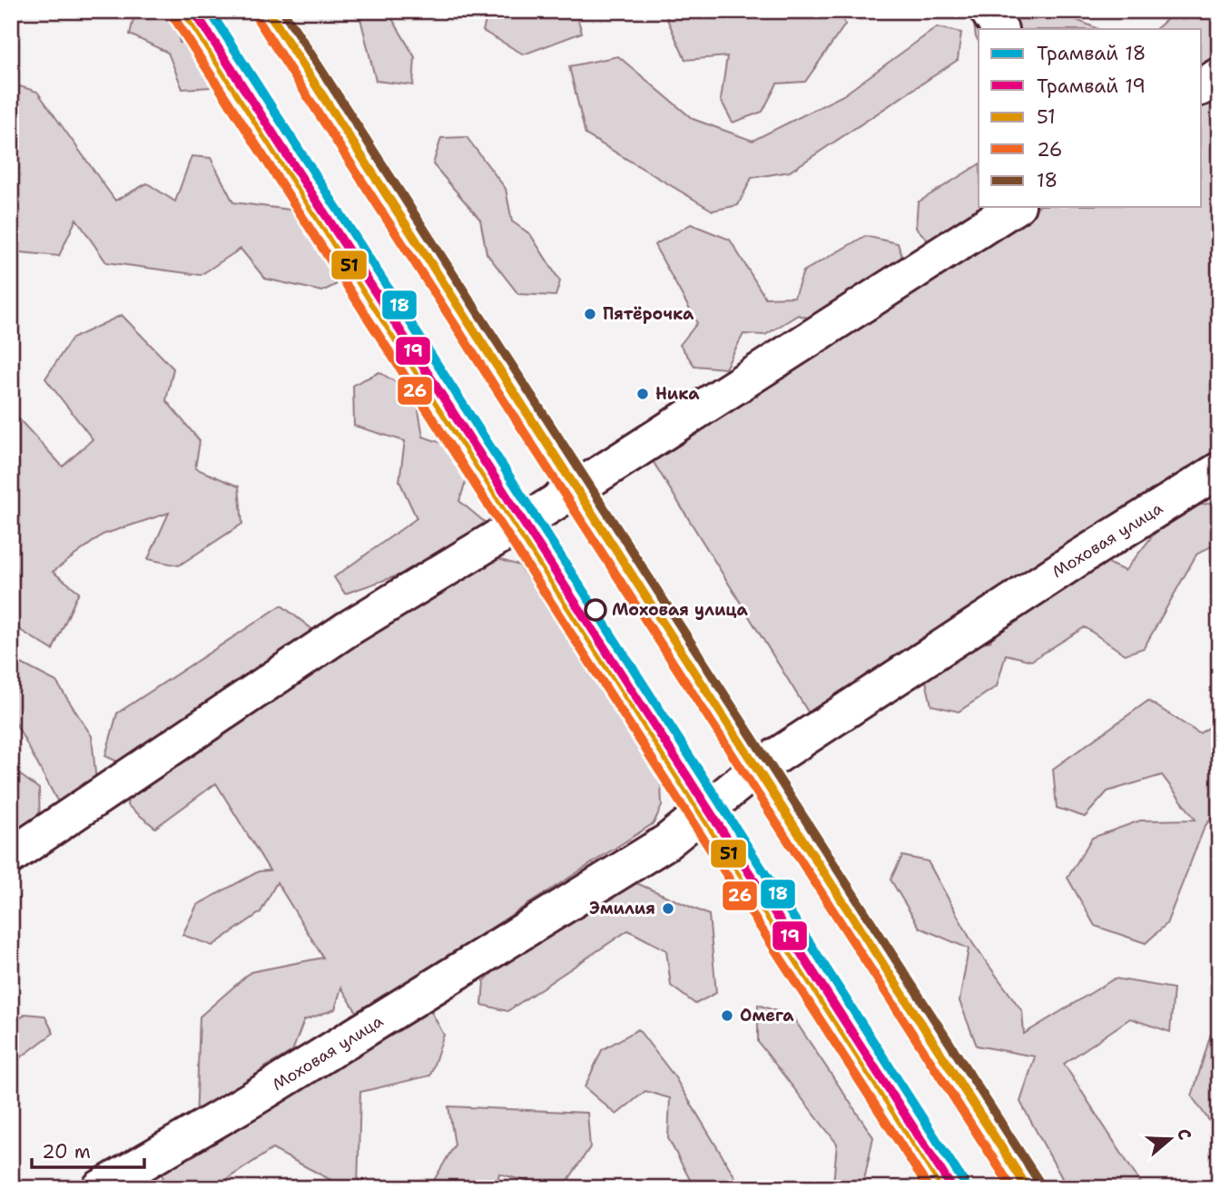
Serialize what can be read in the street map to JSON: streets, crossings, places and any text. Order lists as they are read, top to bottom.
{
  "streets": {
    "main road": ["Моховая улица"]
  },
  "places": [
    "Пятёрочка",
    "Ника",
    "Моховая улица",
    "Эмилия",
    "Омега"
  ],
  "lines": [
    "tram line 18",
    "transit line 51",
    "transit line 18",
    "tram line 19",
    "transit line 26"
  ],
  "legend": [
    "Трамвай 18",
    "Трамвай 19",
    "51",
    "26",
    "18"
  ],
  "scale_bar": "20 m",
  "north": "right"
}
